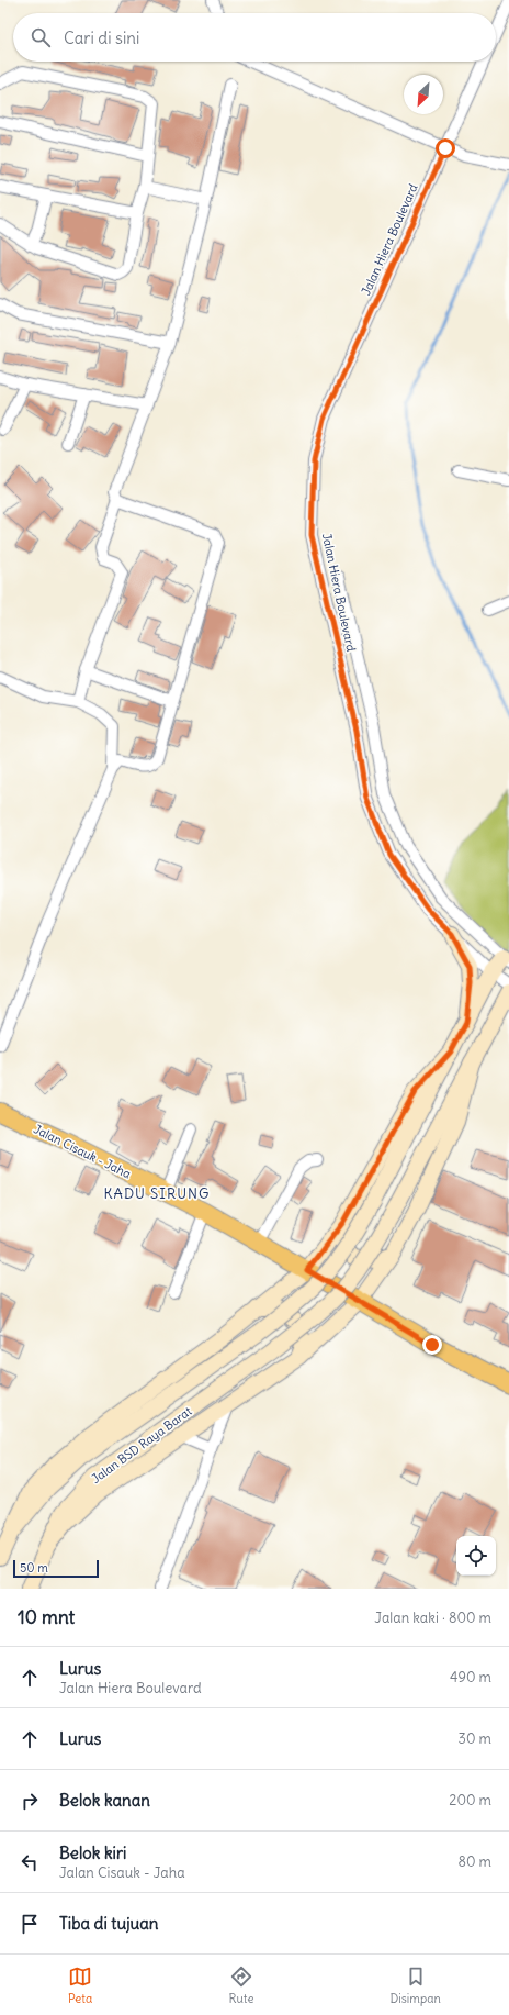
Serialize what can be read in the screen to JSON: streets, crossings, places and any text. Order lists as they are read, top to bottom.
{
  "streets": {
    "main road": ["Jalan Cisauk - Jaha", "Jalan BSD Raya Barat"],
    "street": ["Jalan Hiera Boulevard"]
  },
  "districts": ["KADU SIRUNG"],
  "scale_bar": "50 m",
  "north": "bottom left",
  "page": {
    "search": "Cari di sini",
    "scale": "50 m",
    "heading": ["10 mnt", "Jalan kaki · 800 m"],
    "list": [
      ["Lurus", "Jalan Hiera Boulevard", "490 m"],
      ["Lurus", "30 m"],
      ["Belok kanan", "200 m"],
      ["Belok kiri", "Jalan Cisauk - Jaha", "80 m"],
      "Tiba di tujuan"
    ],
    "nav": ["Peta", "Rute", "Disimpan"]
  }
}
